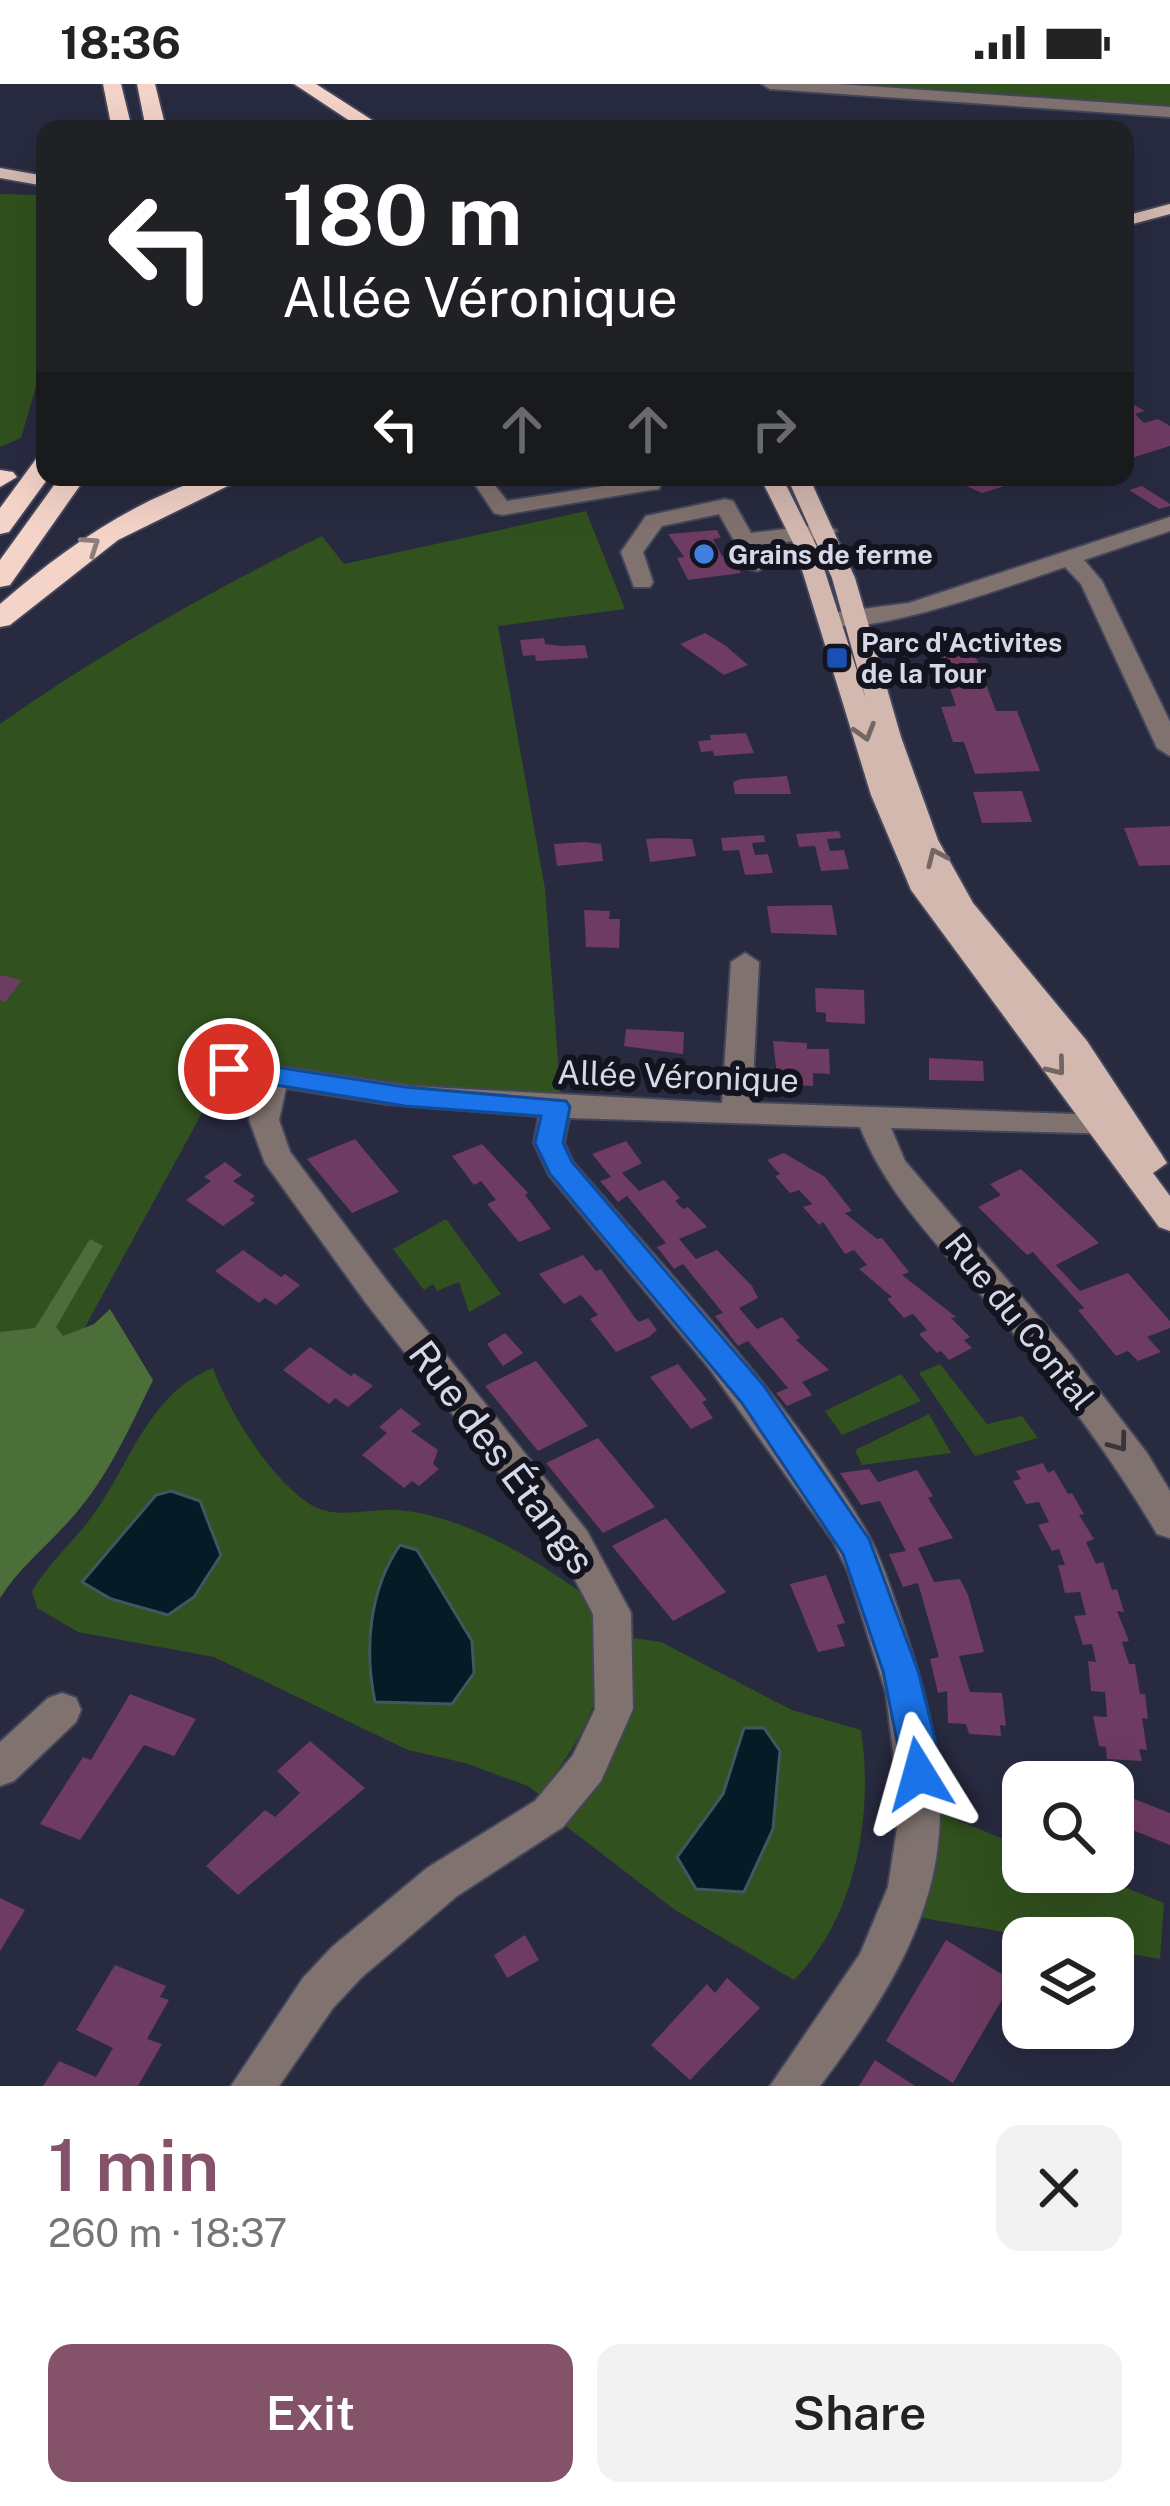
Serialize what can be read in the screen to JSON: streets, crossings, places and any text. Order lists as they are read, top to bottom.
{
  "streets": {
    "street": ["Allée Véronique", "Rue du Contal", "Rue des Étangs"]
  },
  "crossings": [
    ["Allée Véronique", "Rue du Contal"],
    ["Allée Véronique", "Rue des Étangs"]
  ],
  "one_way": ["Rue du Contal"],
  "places": {
    "other": ["Grains de ferme"],
    "transit": ["Parc d'Activites de la Tour"]
  },
  "page": {
    "status": "18:36",
    "turn": ["180 m", "Allée Véronique"],
    "heading": ["1 min", "260 m · 18:37"],
    "buttons": ["Exit", "Share"]
  }
}
